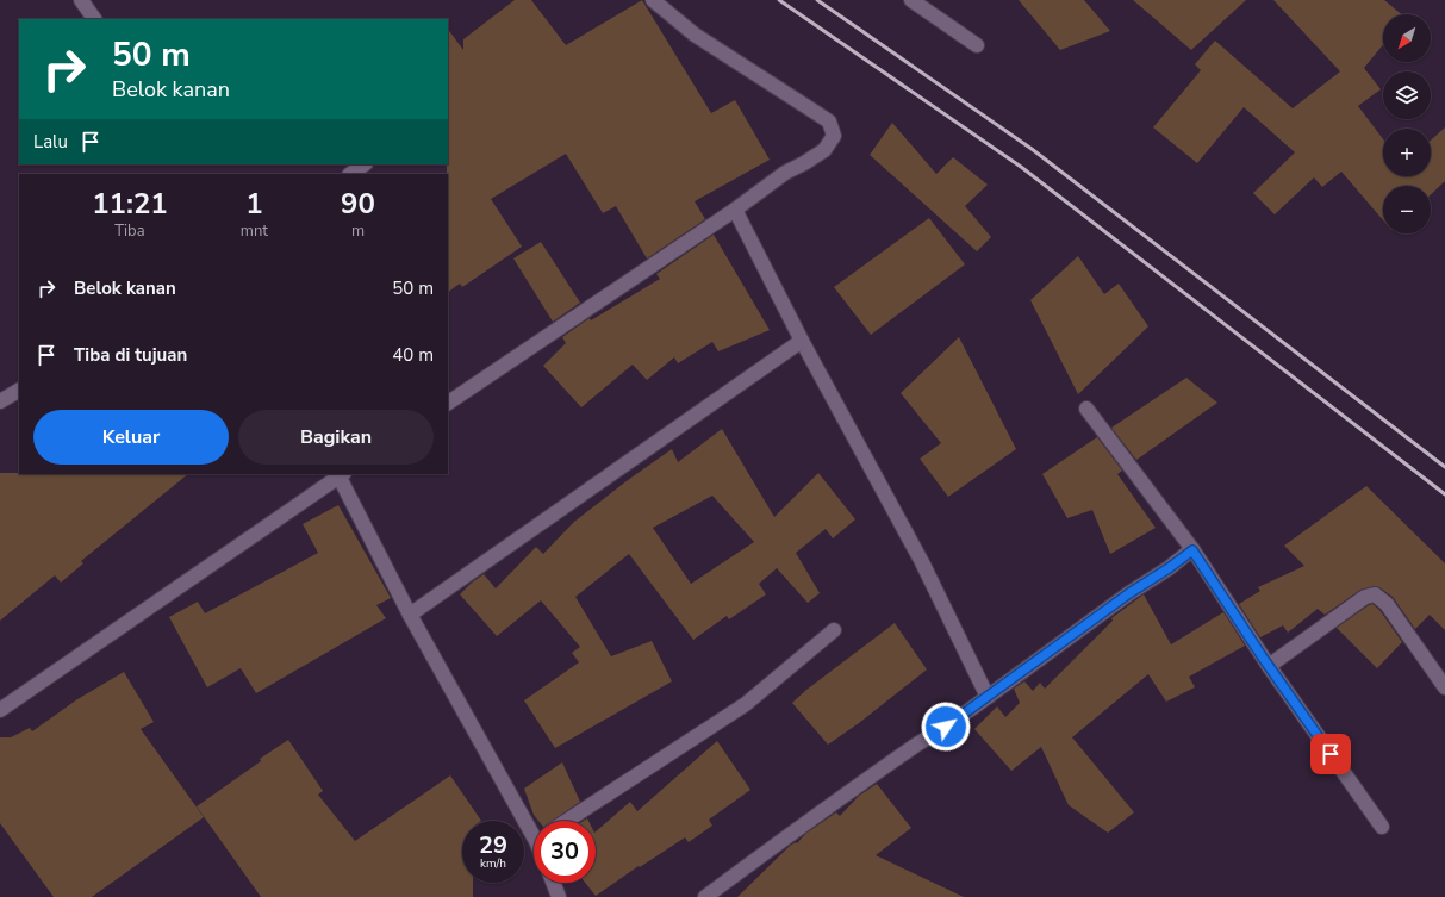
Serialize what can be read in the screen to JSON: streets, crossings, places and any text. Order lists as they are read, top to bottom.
{
  "north": "bottom left",
  "page": {
    "map_buttons": ["+", "−"],
    "turn": ["50 m", "Belok kanan"],
    "then": "Lalu",
    "eta": [
      "11:21",
      "Tiba",
      "1",
      "mnt",
      "90",
      "m"
    ],
    "list": [
      {
        "name": "Belok kanan",
        "value": "50 m"
      },
      {
        "name": "Tiba di tujuan",
        "value": "40 m"
      }
    ],
    "buttons": ["Keluar", "Bagikan"],
    "speed": "29 km/h",
    "limit": "30"
  }
}
